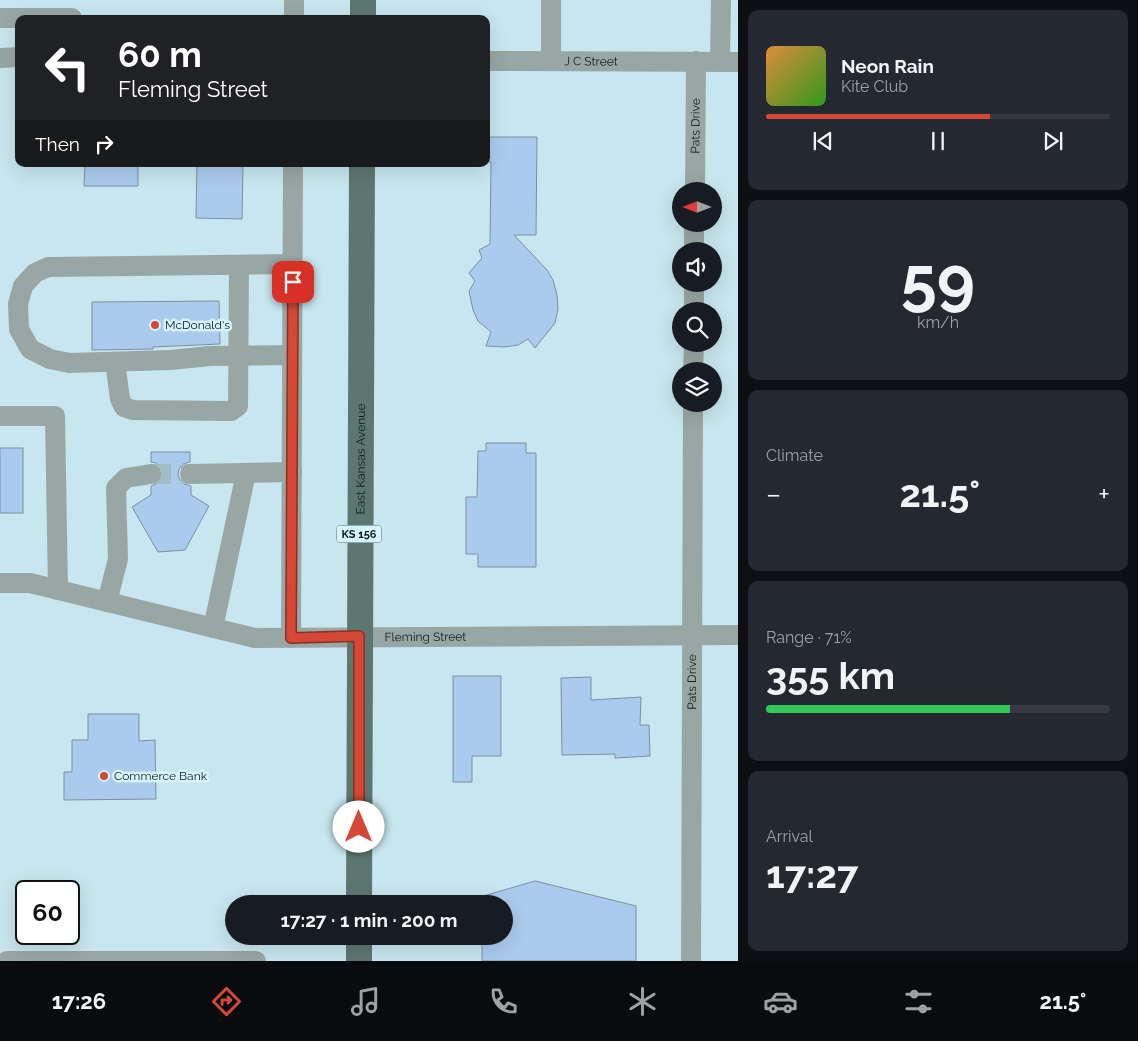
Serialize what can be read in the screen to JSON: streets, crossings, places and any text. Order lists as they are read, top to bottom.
{
  "streets": {
    "main road": ["East Kansas Avenue", "KS 156"],
    "street": ["J C Street", "Pats Drive", "Fleming Street"]
  },
  "crossings": [
    ["J C Street", "Pats Drive"],
    ["Pats Drive", "Fleming Street"],
    ["East Kansas Avenue", "Fleming Street"]
  ],
  "places": ["McDonald's", "Commerce Bank"],
  "north": "left",
  "page": {
    "turn": ["60 m", "Fleming Street"],
    "song": ["Neon Rain", "Kite Club"],
    "then": "Then",
    "tile": [
      ["59", "km/h"],
      "Climate",
      ["Range · 71%", "355 km"],
      ["Arrival", "17:27"]
    ],
    "heat": ["−", "21.5°", "+"],
    "limit": "60",
    "trip": "17:27 · 1 min · 200 m",
    "tabs": ["17:26", "21.5°"]
  }
}
